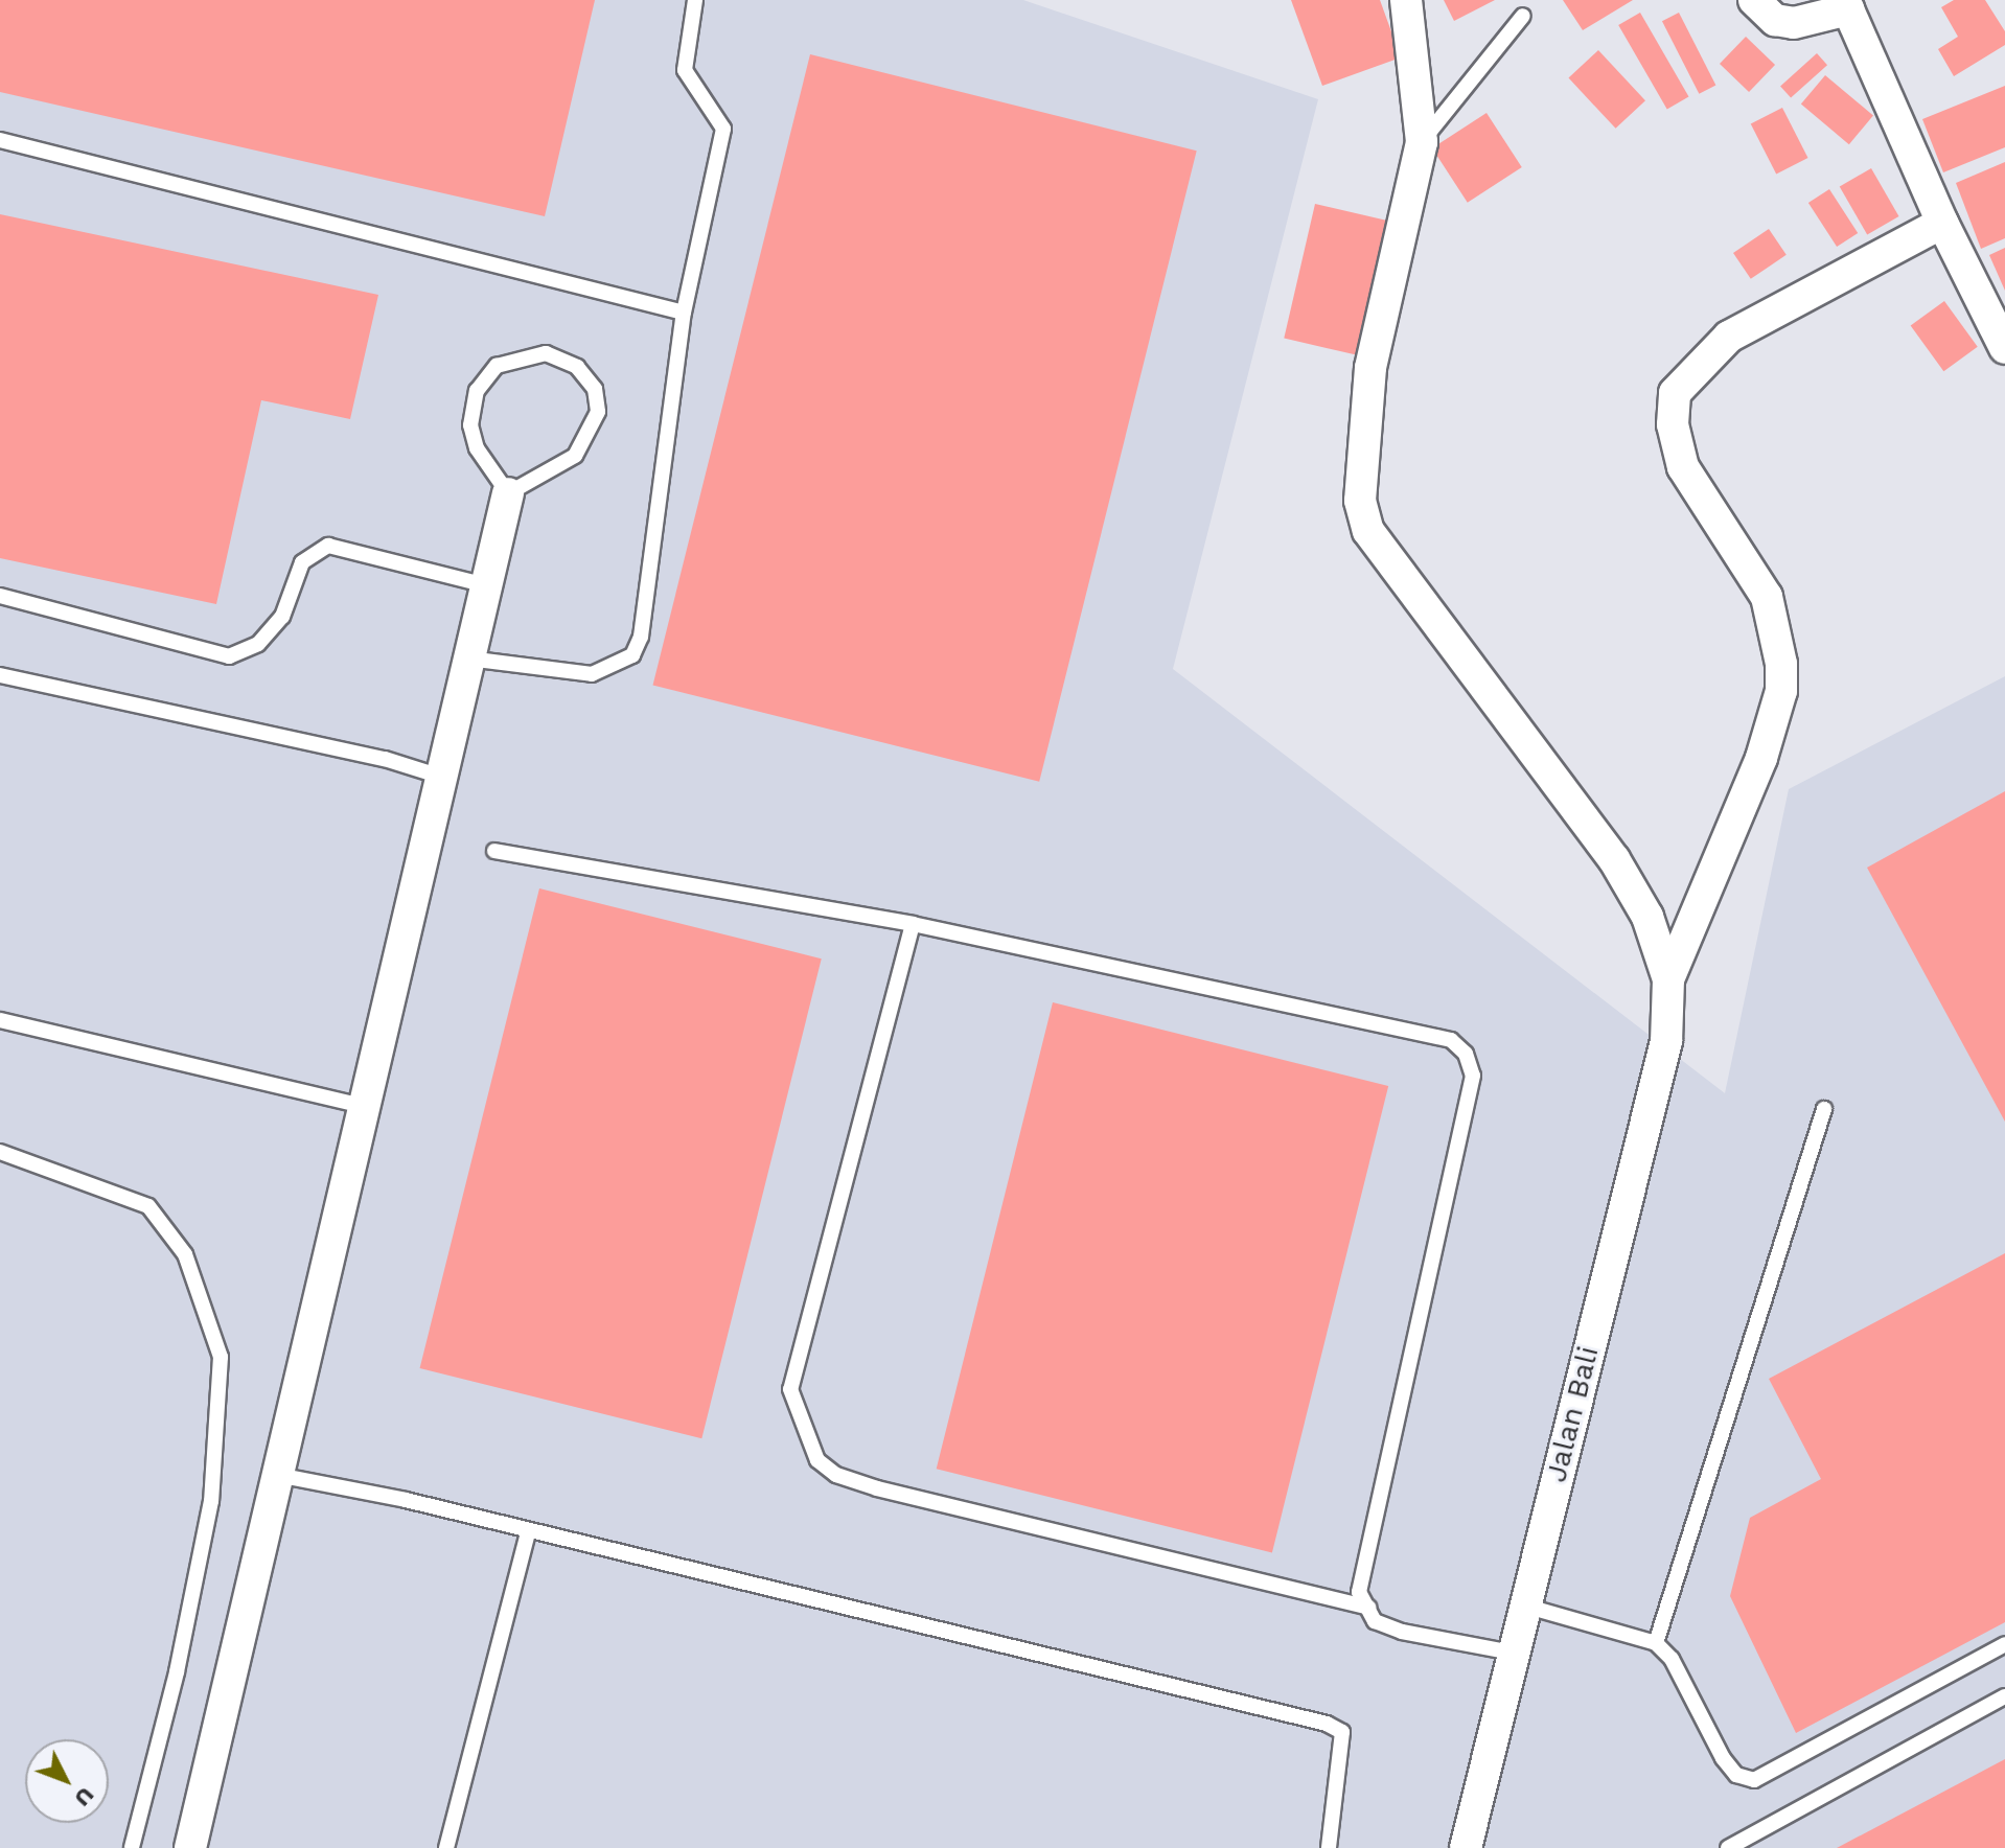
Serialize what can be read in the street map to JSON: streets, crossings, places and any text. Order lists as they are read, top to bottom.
{
  "streets": {
    "street": ["Jalan Bali"]
  },
  "north": "bottom right"
}
